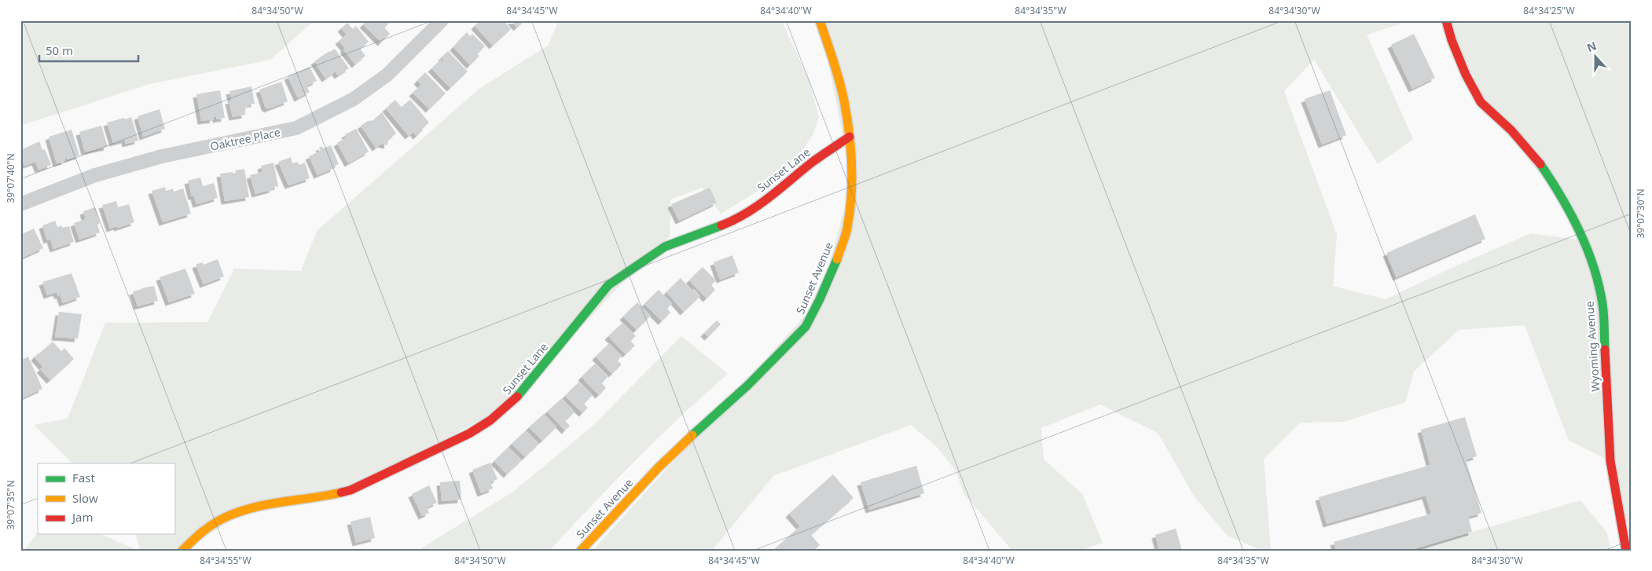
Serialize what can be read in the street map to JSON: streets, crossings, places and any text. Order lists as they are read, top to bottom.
{
  "streets": {
    "street": [
      "Oaktree Place",
      "Sunset Lane",
      "Sunset Avenue",
      "Wyoming Avenue"
    ]
  },
  "crossings": [
    ["Sunset Lane", "Sunset Avenue"]
  ],
  "legend": ["Fast", "Slow", "Jam"],
  "scale_bar": "50 m",
  "north": "top",
  "coordinates": [
    "84°34'50\"W",
    "84°34'45\"W",
    "84°34'40\"W",
    "84°34'35\"W",
    "84°34'30\"W",
    "84°34'25\"W",
    "39°07'40\"N",
    "39°07'30\"N",
    "39°07'35\"N",
    "84°34'55\"W"
  ]
}
